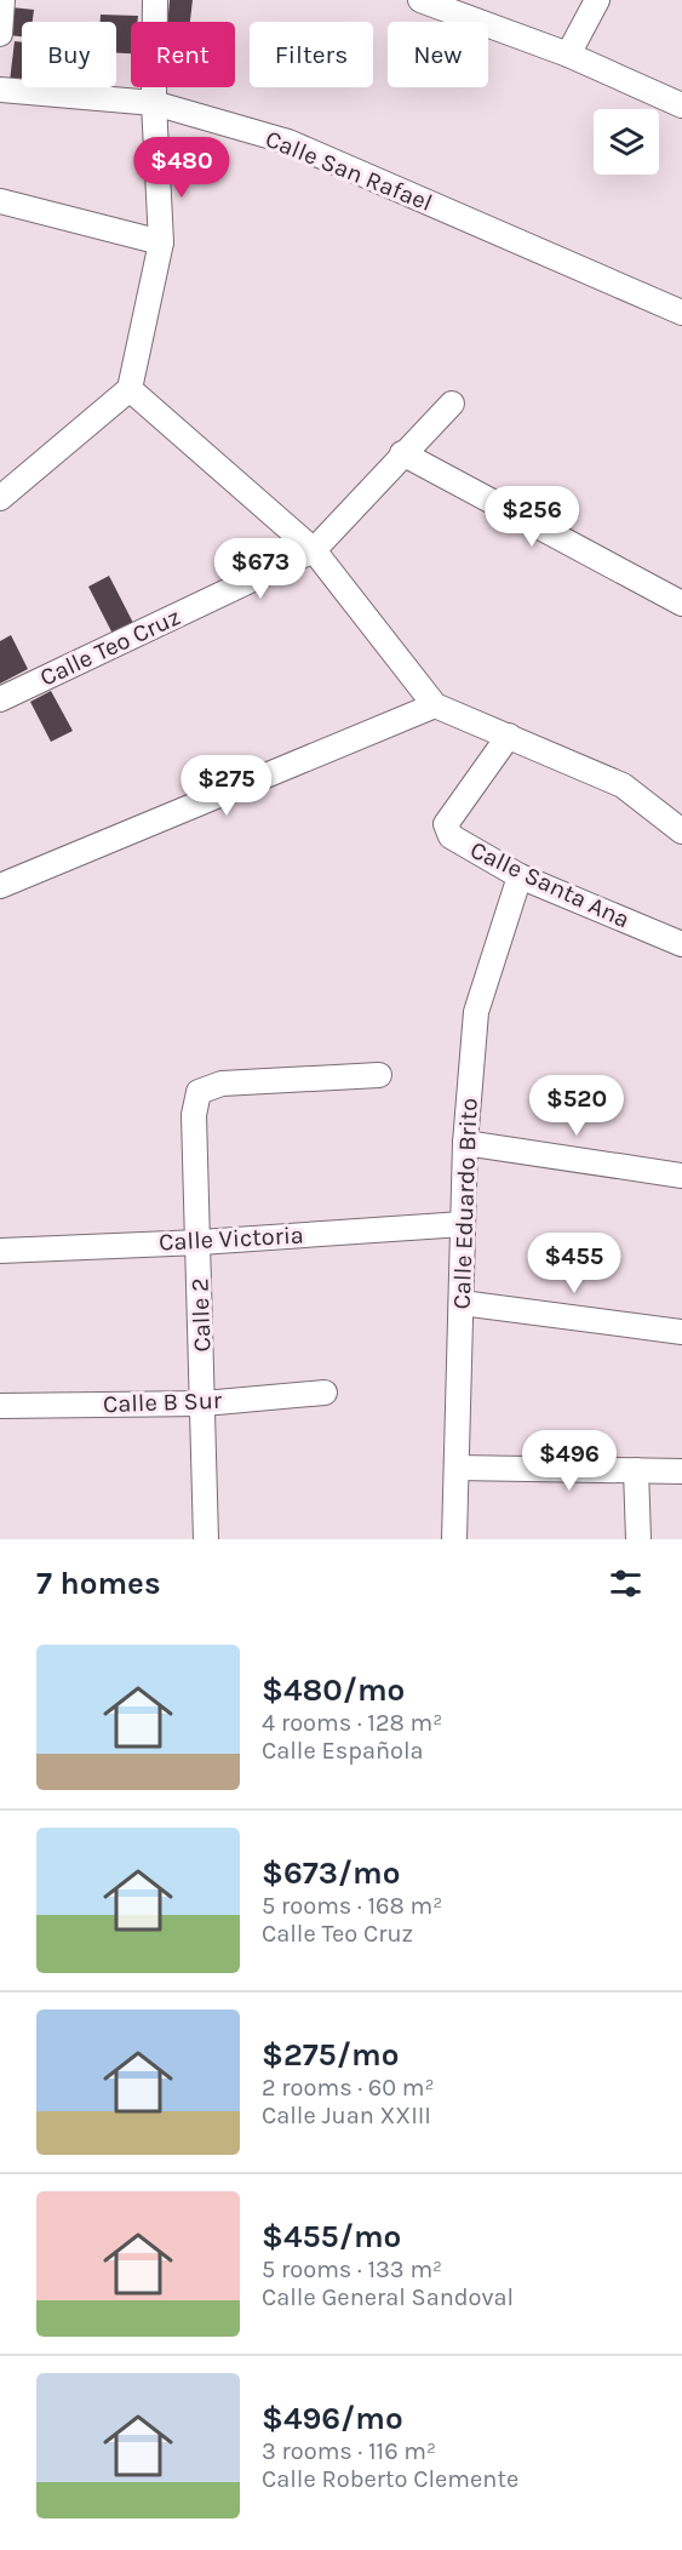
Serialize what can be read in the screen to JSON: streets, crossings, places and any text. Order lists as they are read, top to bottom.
{
  "streets": {
    "street": [
      "Calle San Rafael",
      "Calle Teo Cruz",
      "Calle Santa Ana",
      "Calle Eduardo Brito",
      "Calle Victoria",
      "Calle 2",
      "Calle B Sur"
    ]
  },
  "crossings": [
    ["Calle Santa Ana", "Calle Eduardo Brito"],
    ["Calle Eduardo Brito", "Calle Victoria"],
    ["Calle Victoria", "Calle 2"],
    ["Calle 2", "Calle B Sur"]
  ],
  "page": {
    "chip": [
      "Buy",
      "Rent",
      "Filters",
      "New"
    ],
    "price": [
      "$480",
      "$256",
      "$673",
      "$275",
      "$520",
      "$455",
      "$496"
    ],
    "heading": "7 homes",
    "list": [
      {
        "name": "$480/mo",
        "note": "4 rooms · 128 m² · Calle Española"
      },
      {
        "name": "$673/mo",
        "note": "5 rooms · 168 m² · Calle Teo Cruz"
      },
      {
        "name": "$275/mo",
        "note": "2 rooms · 60 m² · Calle Juan XXIII"
      },
      {
        "name": "$455/mo",
        "note": "5 rooms · 133 m² · Calle General Sandoval"
      },
      {
        "name": "$496/mo",
        "note": "3 rooms · 116 m² · Calle Roberto Clemente"
      }
    ]
  }
}
